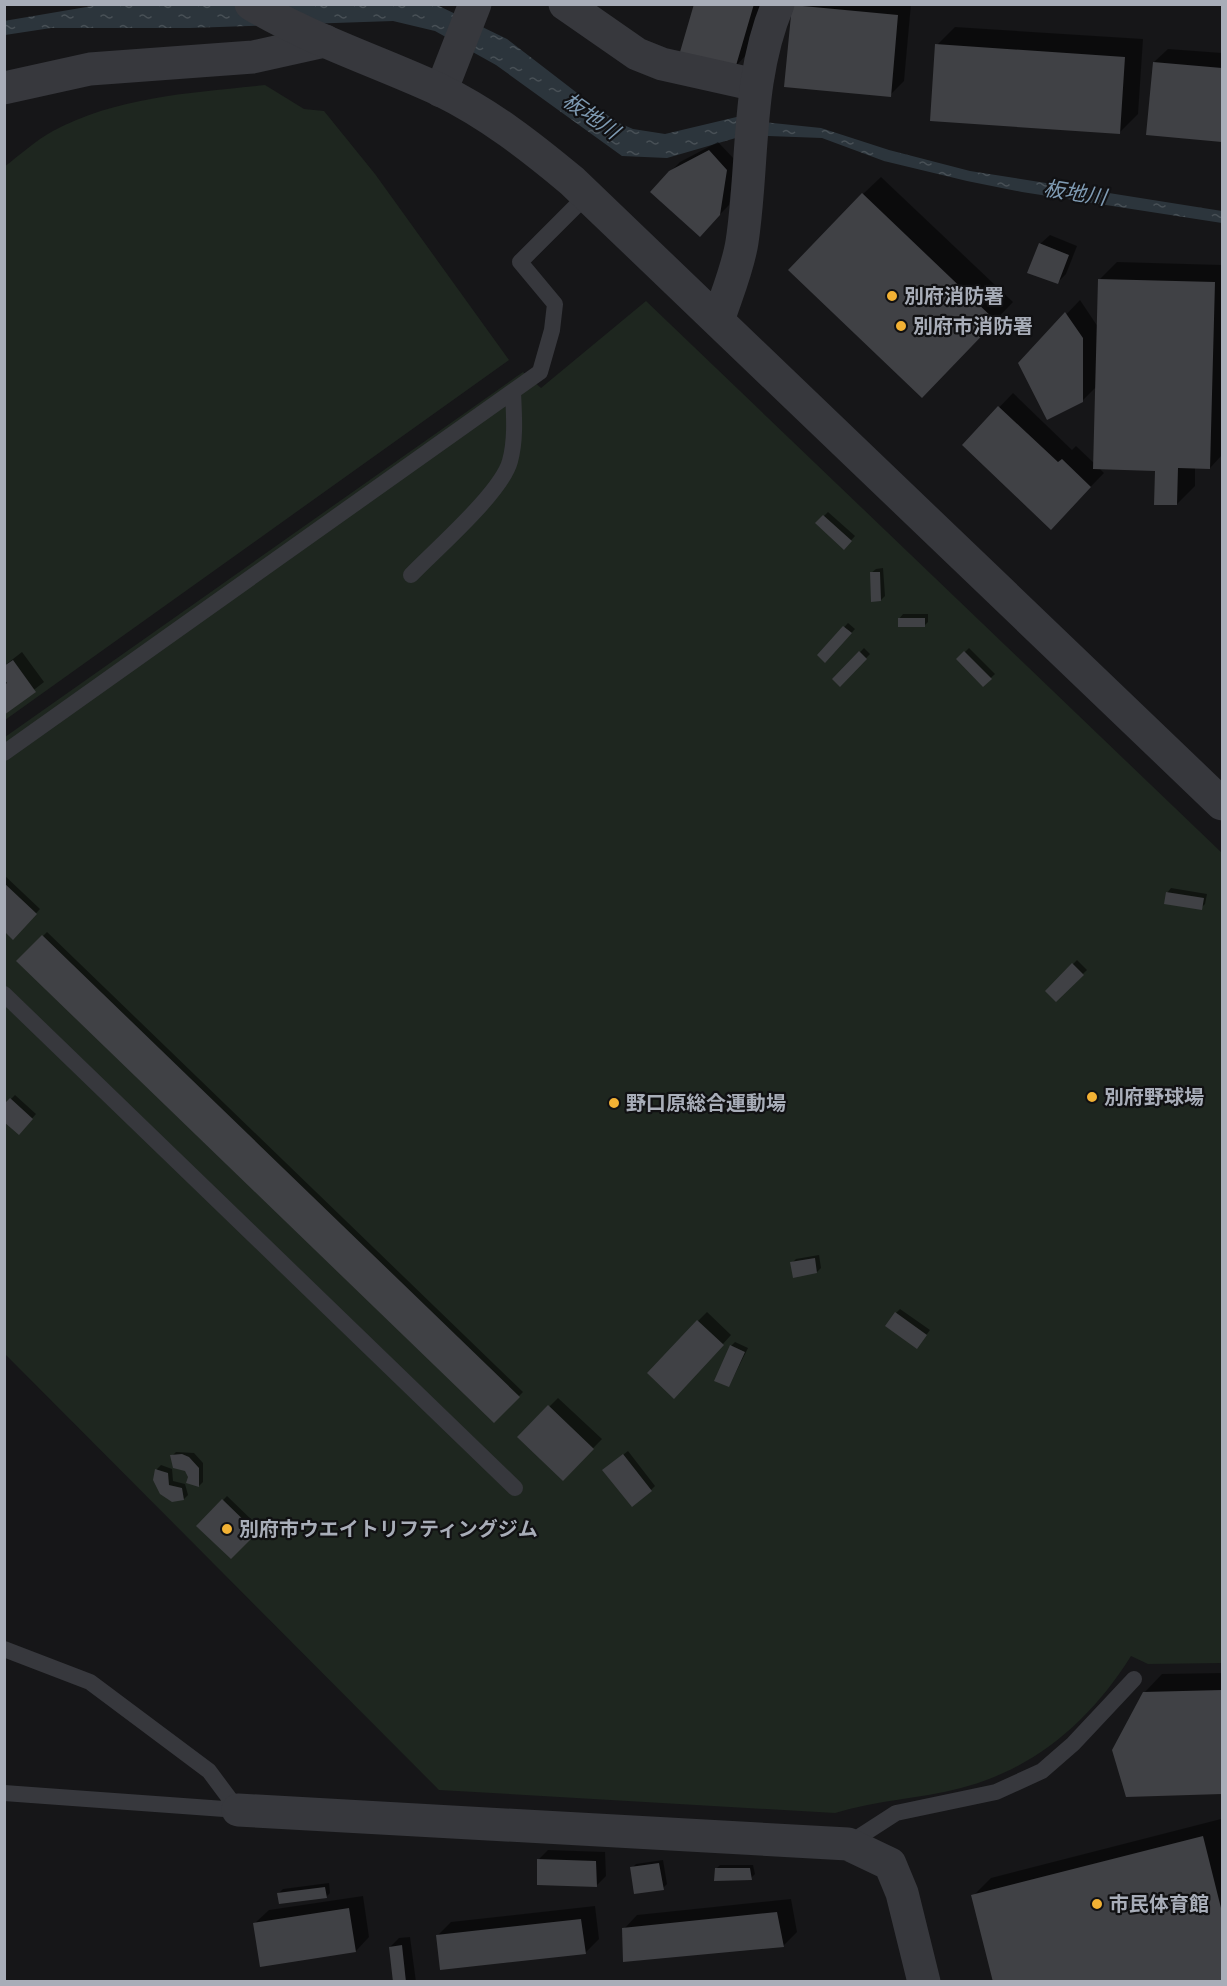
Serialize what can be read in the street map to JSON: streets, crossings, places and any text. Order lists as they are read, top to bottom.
{
  "water": ["板地川"],
  "places": [
    "別府消防署",
    "別府市消防署",
    "別府野球場",
    "野口原総合運動場",
    "別府市ウエイトリフティングジム",
    "市民体育館"
  ]
}
